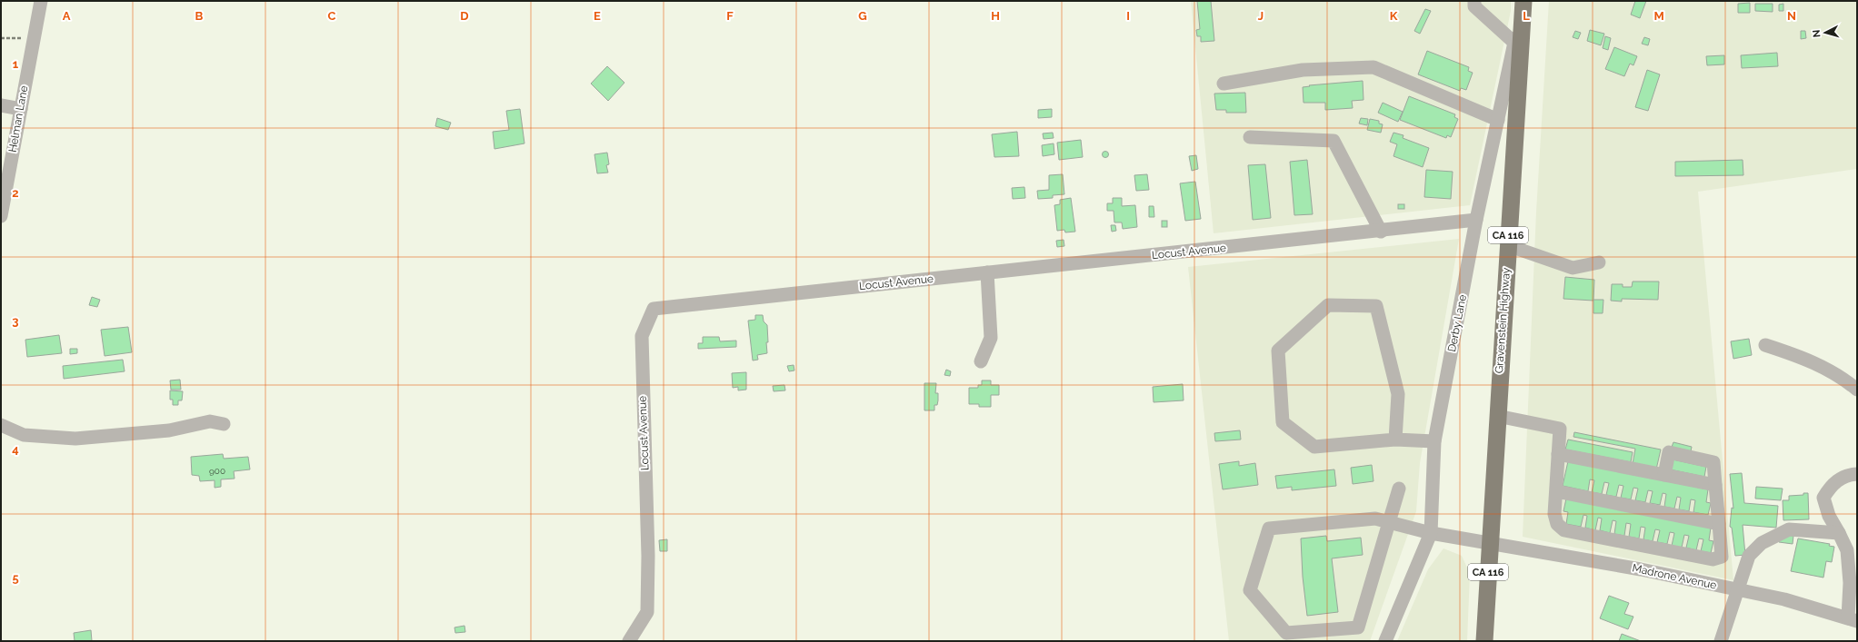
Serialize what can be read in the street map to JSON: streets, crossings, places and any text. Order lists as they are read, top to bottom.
{
  "streets": {
    "main road": ["CA 116", "Gravenstein Highway"],
    "street": [
      "Helman Lane",
      "Locust Avenue",
      "Derby Lane",
      "Madrone Avenue"
    ]
  },
  "crossings": [
    ["Locust Avenue", "Derby Lane"],
    ["Gravenstein Highway", "Derby Lane"],
    ["Gravenstein Highway", "Madrone Avenue"],
    ["Derby Lane", "Madrone Avenue"]
  ],
  "house_numbers": ["900"],
  "north": "left",
  "grid": {
    "columns": [
      "A",
      "B",
      "C",
      "D",
      "E",
      "F",
      "G",
      "H",
      "I",
      "J",
      "K",
      "L",
      "M",
      "N"
    ],
    "rows": [
      "1",
      "2",
      "3",
      "4",
      "5"
    ]
  }
}
